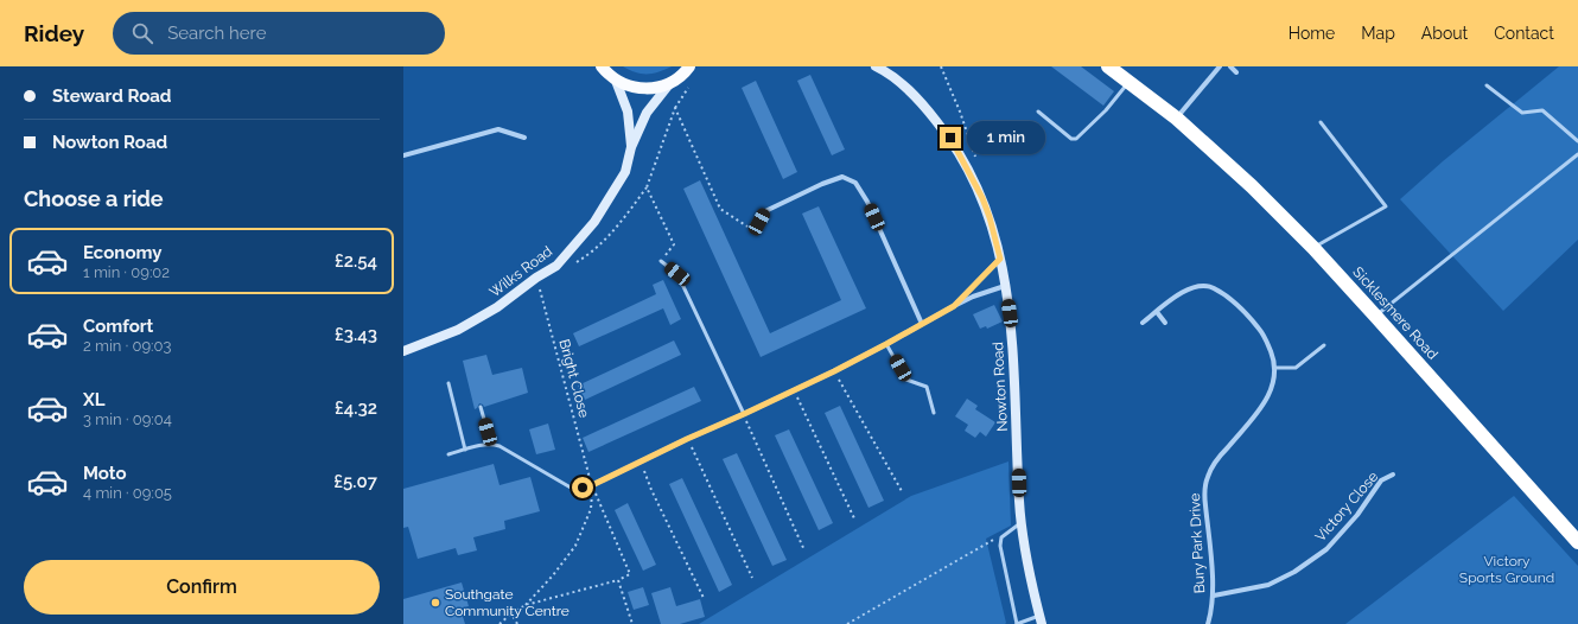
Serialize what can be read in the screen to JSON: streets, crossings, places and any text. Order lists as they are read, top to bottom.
{
  "streets": {
    "highway": ["Sicklesmere Road"],
    "street": [
      "Wilks Road",
      "Nowton Road",
      "Victory Close",
      "Bury Park Drive"
    ],
    "path": ["Bright Close"]
  },
  "crossings": [
    ["Wilks Road", "Bright Close"],
    ["Victory Close", "Bury Park Drive"]
  ],
  "parks": ["Victory Sports Ground"],
  "places": ["Southgate Community Centre"],
  "page": {
    "header": "Ridey",
    "search": "Search here",
    "nav": [
      "Home",
      "Map",
      "About",
      "Contact"
    ],
    "banner": ["Steward Road", "Nowton Road"],
    "bubble": "1 min",
    "heading": "Choose a ride",
    "list": [
      {
        "name": "Economy",
        "note": "1 min · 09:02",
        "value": "£2.54"
      },
      {
        "name": "Comfort",
        "note": "2 min · 09:03",
        "value": "£3.43"
      },
      {
        "name": "XL",
        "note": "3 min · 09:04",
        "value": "£4.32"
      },
      {
        "name": "Moto",
        "note": "4 min · 09:05",
        "value": "£5.07"
      }
    ],
    "buttons": "Confirm"
  }
}
